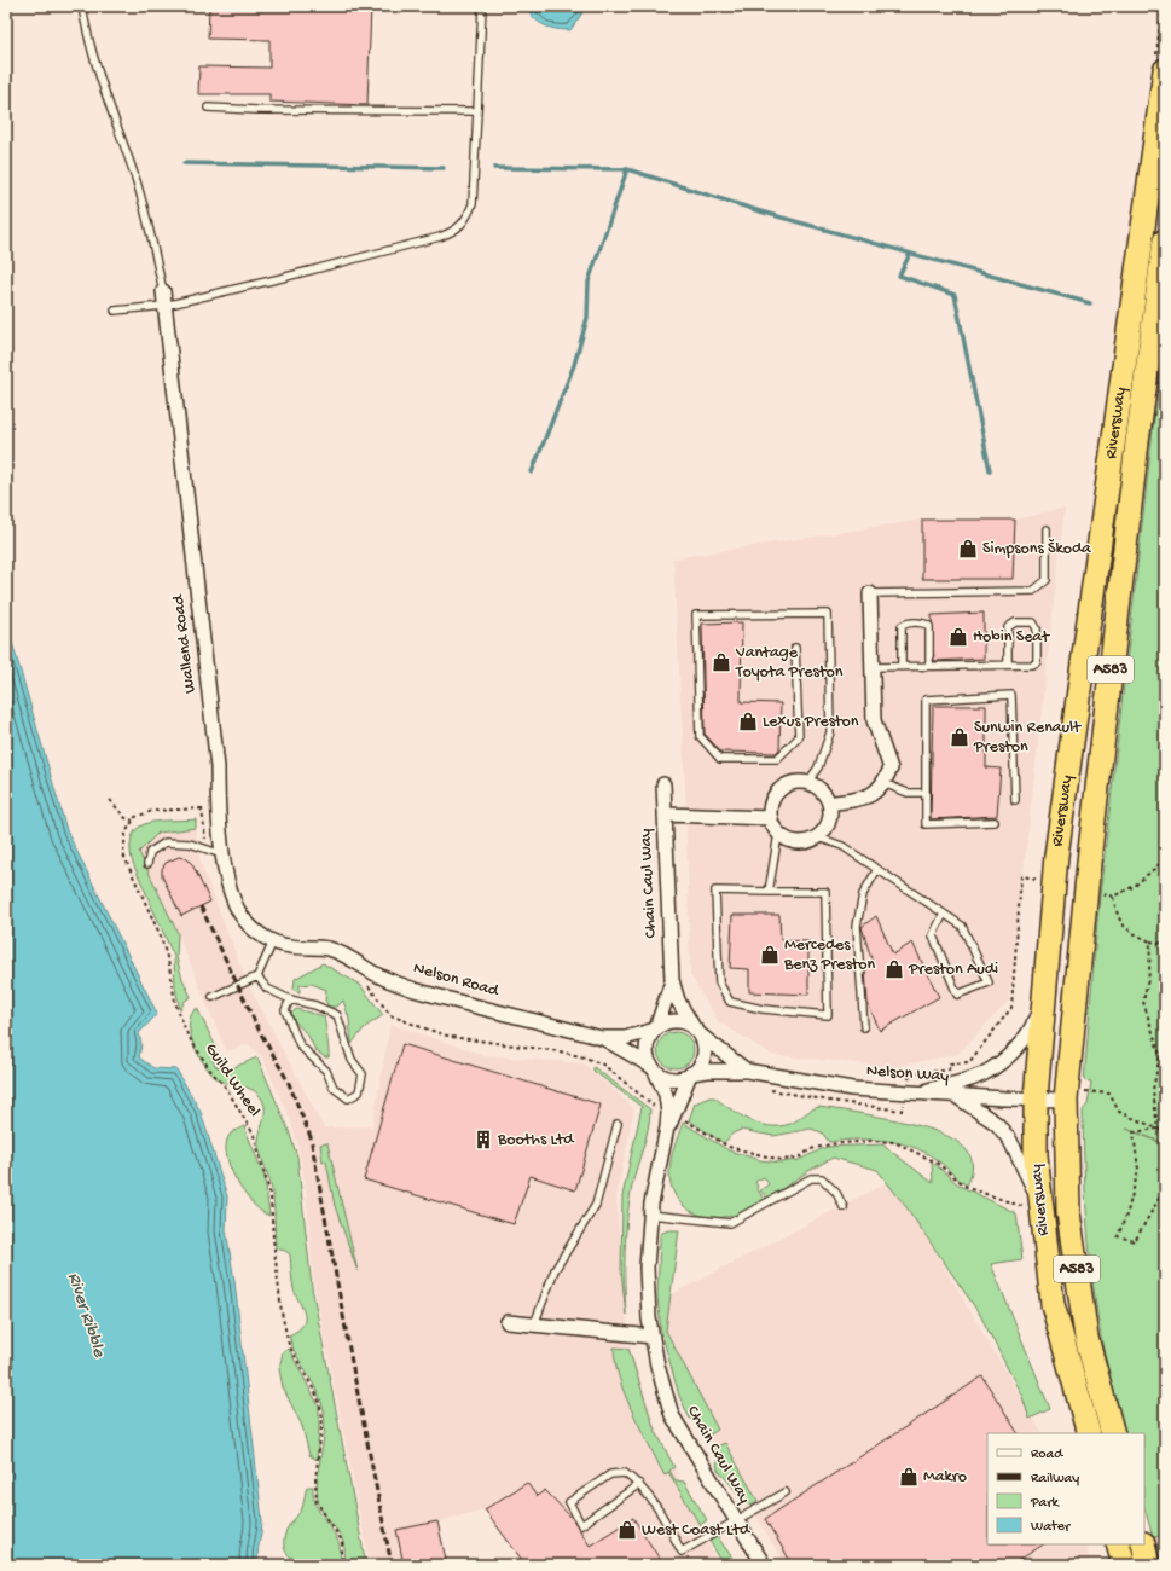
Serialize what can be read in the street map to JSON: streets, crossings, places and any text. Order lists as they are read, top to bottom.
{
  "streets": {
    "highway": ["Riversway", "A583"],
    "street": [
      "Wallend Road",
      "Chain Caul Way",
      "Nelson Road",
      "Nelson Way"
    ],
    "path": ["Guild Wheel"]
  },
  "crossings": [
    ["Riversway", "Nelson Way"],
    ["Wallend Road", "Nelson Road"],
    ["Chain Caul Way", "Nelson Road"],
    ["Chain Caul Way", "Nelson Way"],
    ["Nelson Road", "Nelson Way"]
  ],
  "water": ["River Ribble"],
  "places": {
    "shop": [
      "Simpsons Škoda",
      "Hobin Seat",
      "Vantage Toyota Preston",
      "Lexus Preston",
      "Sunwin Renault Preston",
      "Mercedes Benz Preston",
      "Preston Audi",
      "Makro",
      "West Coast Ltd"
    ],
    "building": ["Booths Ltd"]
  },
  "legend": [
    "Road",
    "Railway",
    "Park",
    "Water"
  ]
}
